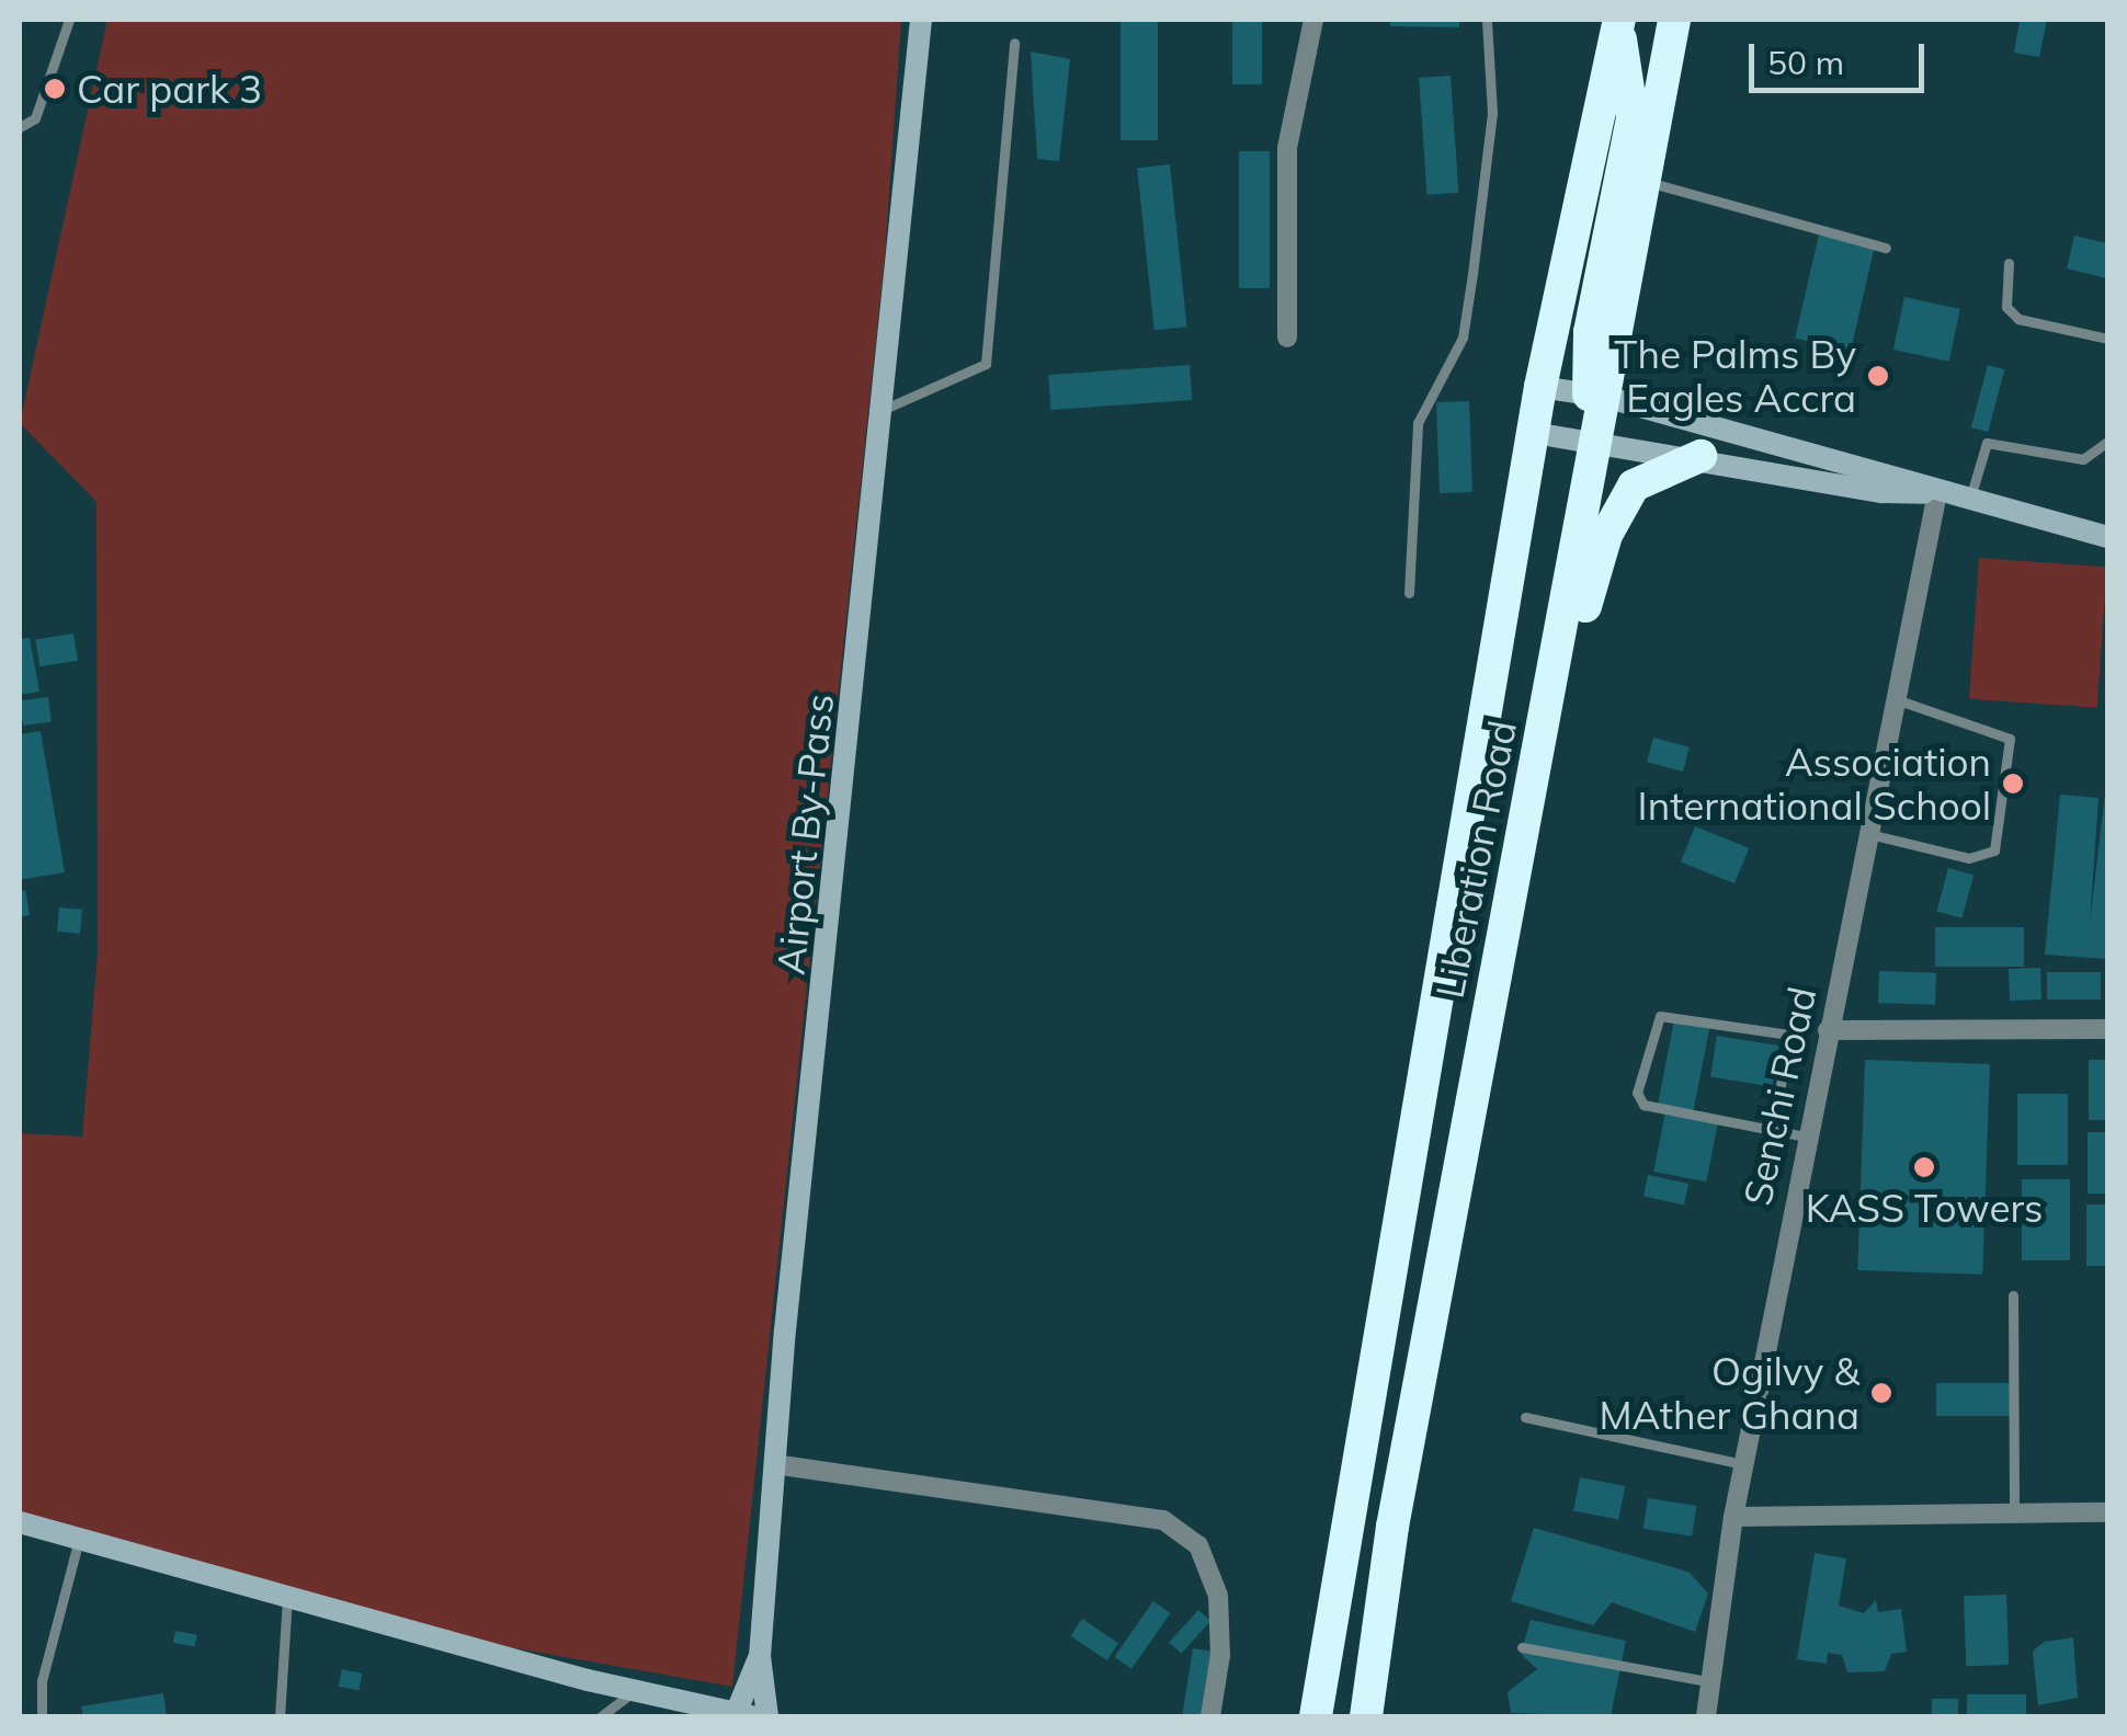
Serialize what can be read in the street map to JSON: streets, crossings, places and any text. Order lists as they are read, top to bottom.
{
  "streets": {
    "highway": ["Liberation Road"],
    "main road": ["Airport By-Pass"],
    "street": ["Senchi Road"]
  },
  "places": [
    "Car park 3",
    "The Palms By Eagles Accra",
    "Association International School",
    "KASS Towers",
    "Ogilvy & MAther Ghana"
  ],
  "scale_bar": "50 m"
}
